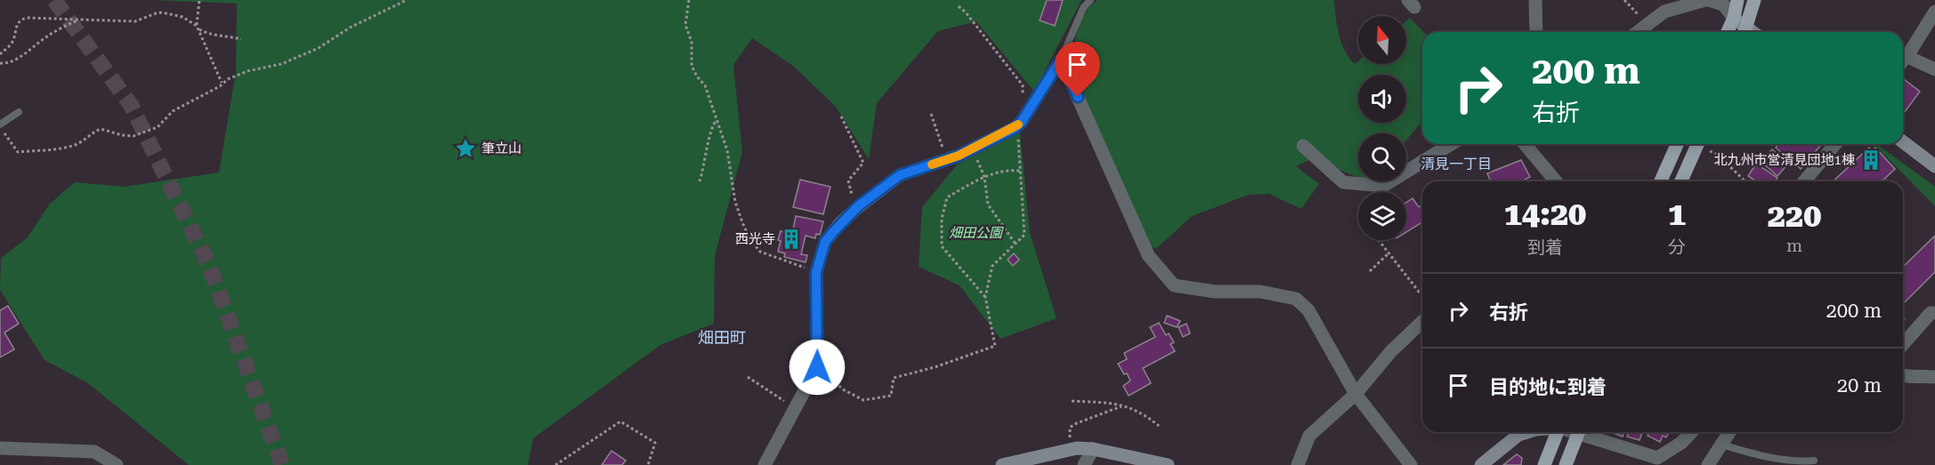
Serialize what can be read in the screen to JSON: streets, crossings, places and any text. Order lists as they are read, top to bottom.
{
  "districts": ["清見一丁目", "畑田町"],
  "parks": ["畑田公園"],
  "places": {
    "place": ["筆立山"],
    "building": ["北九州市営清見団地1棟", "西光寺"]
  },
  "north": "top",
  "page": {
    "turn": ["200 m", "右折"],
    "eta": [
      "14:20",
      "到着",
      "1",
      "分",
      "220",
      "m"
    ],
    "list": [
      {
        "name": "右折",
        "value": "200 m"
      },
      {
        "name": "目的地に到着",
        "value": "20 m"
      }
    ]
  }
}
